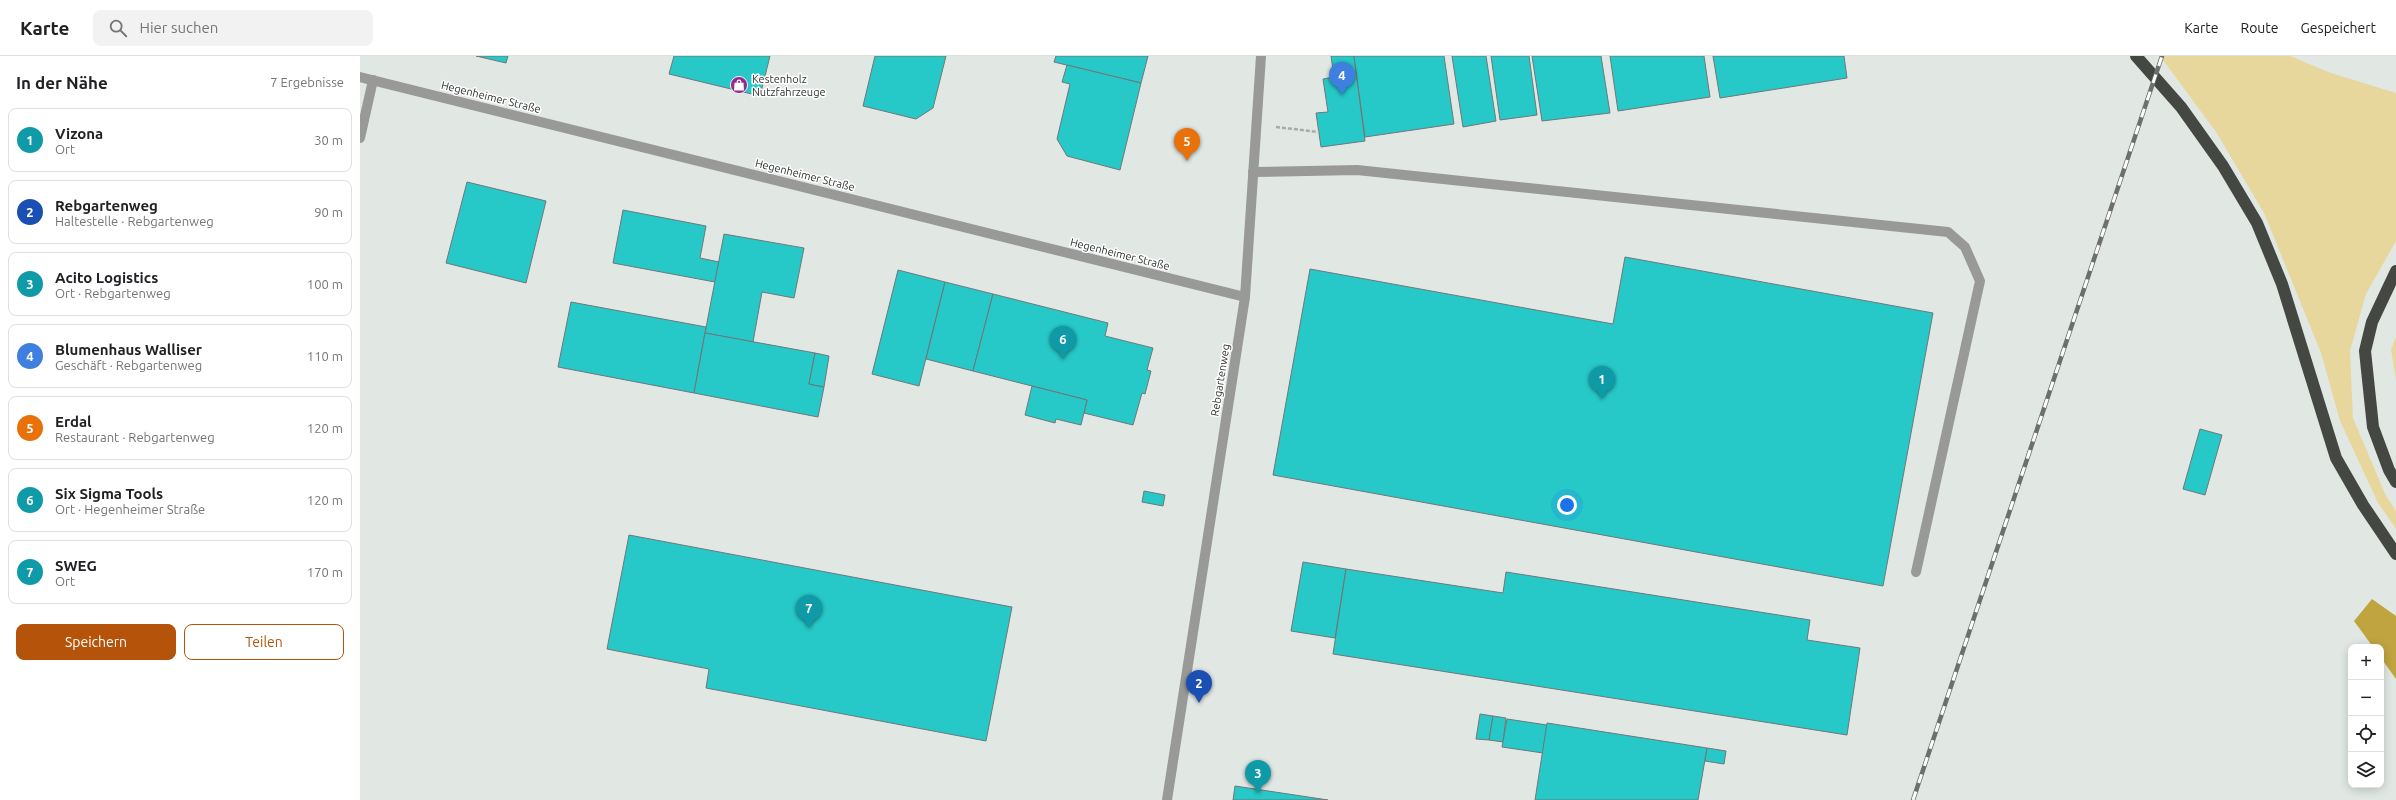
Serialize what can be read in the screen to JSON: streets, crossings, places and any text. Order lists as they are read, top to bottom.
{
  "streets": {
    "street": ["Hegenheimer Straße", "Rebgartenweg"]
  },
  "crossings": [
    ["Hegenheimer Straße", "Rebgartenweg"]
  ],
  "places": {
    "shop": ["Kestenholz Nutzfahrzeuge"]
  },
  "page": {
    "header": "Karte",
    "search": "Hier suchen",
    "nav": ["Karte", "Route", "Gespeichert"],
    "heading": ["In der Nähe", "7 Ergebnisse"],
    "pins": [
      "4",
      "5",
      "6",
      "1",
      "7",
      "2",
      "3"
    ],
    "list": [
      {
        "mark": "1",
        "name": "Vizona",
        "note": "Ort",
        "value": "30 m"
      },
      {
        "mark": "2",
        "name": "Rebgartenweg",
        "note": "Haltestelle · Rebgartenweg",
        "value": "90 m"
      },
      {
        "mark": "3",
        "name": "Acito Logistics",
        "note": "Ort · Rebgartenweg",
        "value": "100 m"
      },
      {
        "mark": "4",
        "name": "Blumenhaus Walliser",
        "note": "Geschäft · Rebgartenweg",
        "value": "110 m"
      },
      {
        "mark": "5",
        "name": "Erdal",
        "note": "Restaurant · Rebgartenweg",
        "value": "120 m"
      },
      {
        "mark": "6",
        "name": "Six Sigma Tools",
        "note": "Ort · Hegenheimer Straße",
        "value": "120 m"
      },
      {
        "mark": "7",
        "name": "SWEG",
        "note": "Ort",
        "value": "170 m"
      }
    ],
    "buttons": ["Speichern", "Teilen"],
    "map_buttons": ["+", "−"]
  }
}
